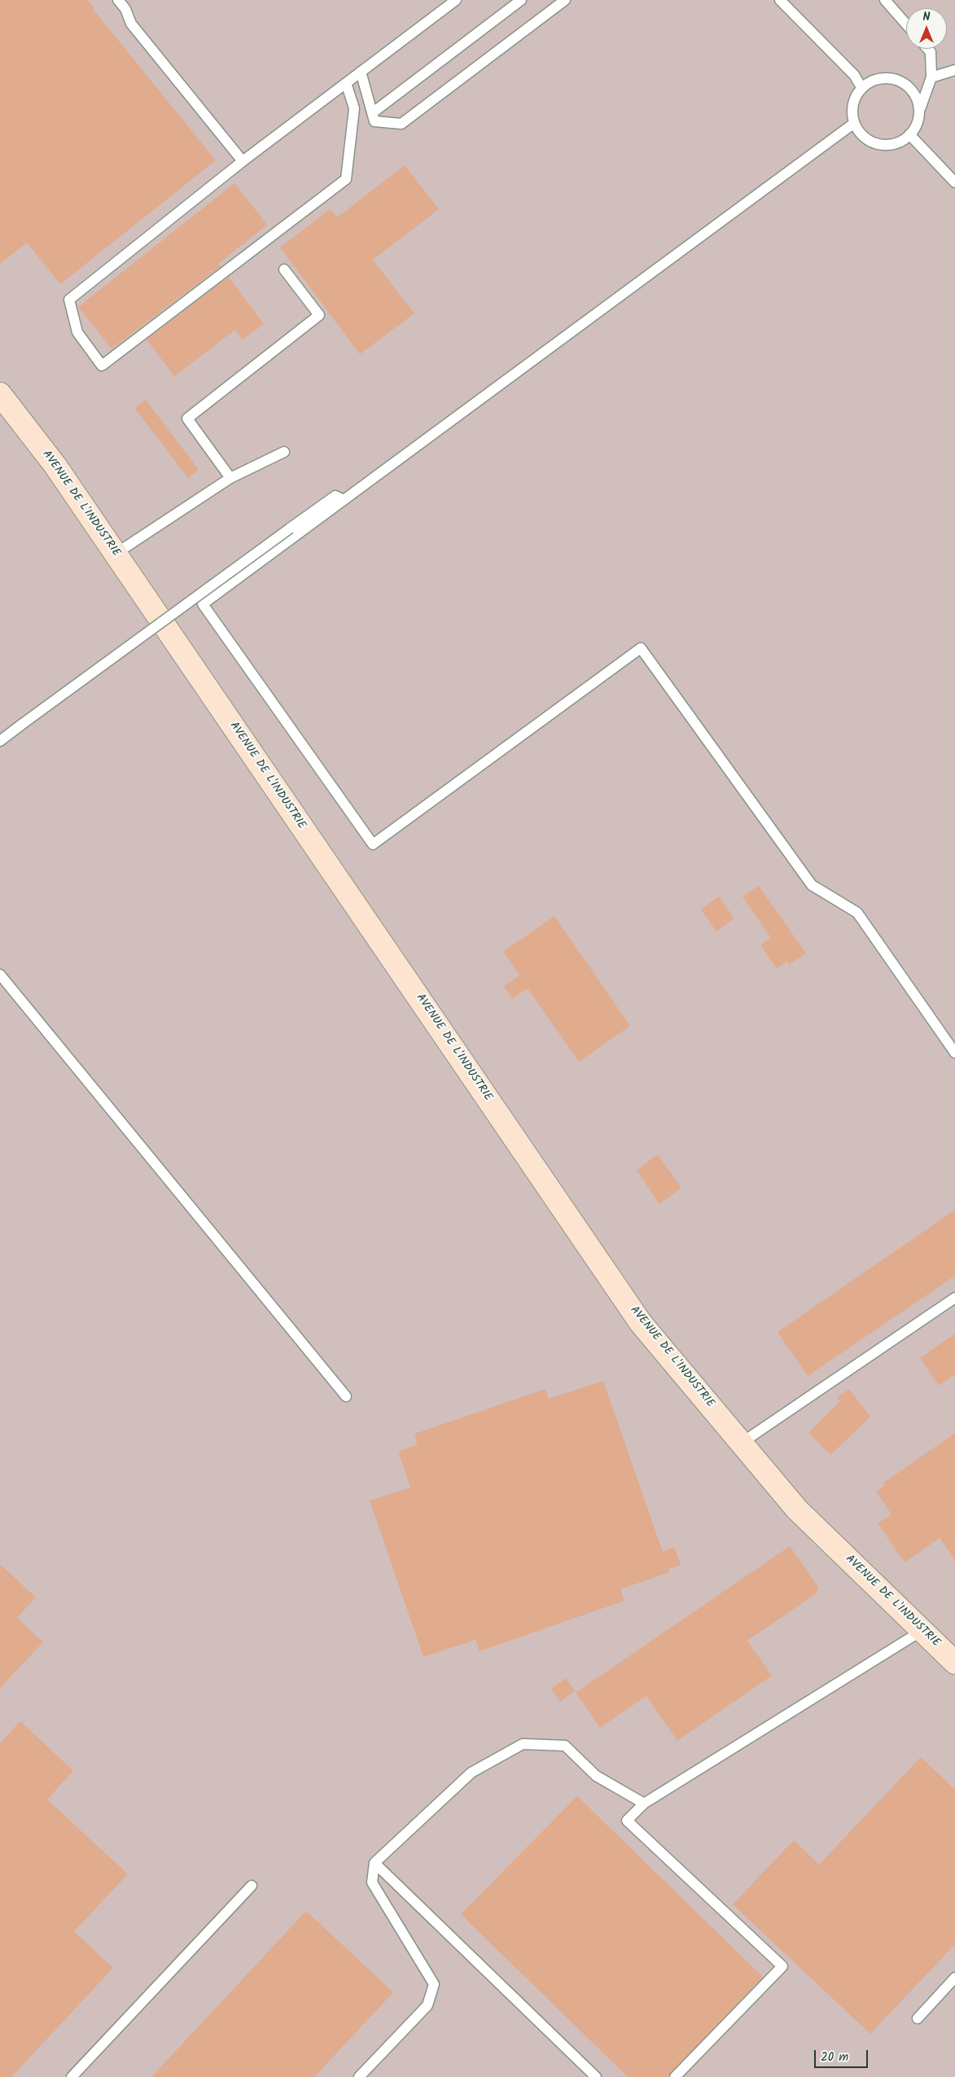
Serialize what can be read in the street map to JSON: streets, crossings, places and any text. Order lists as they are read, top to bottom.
{
  "streets": {
    "street": ["AVENUE DE L'INDUSTRIE"]
  },
  "scale_bar": "20 m",
  "north": "top"
}
